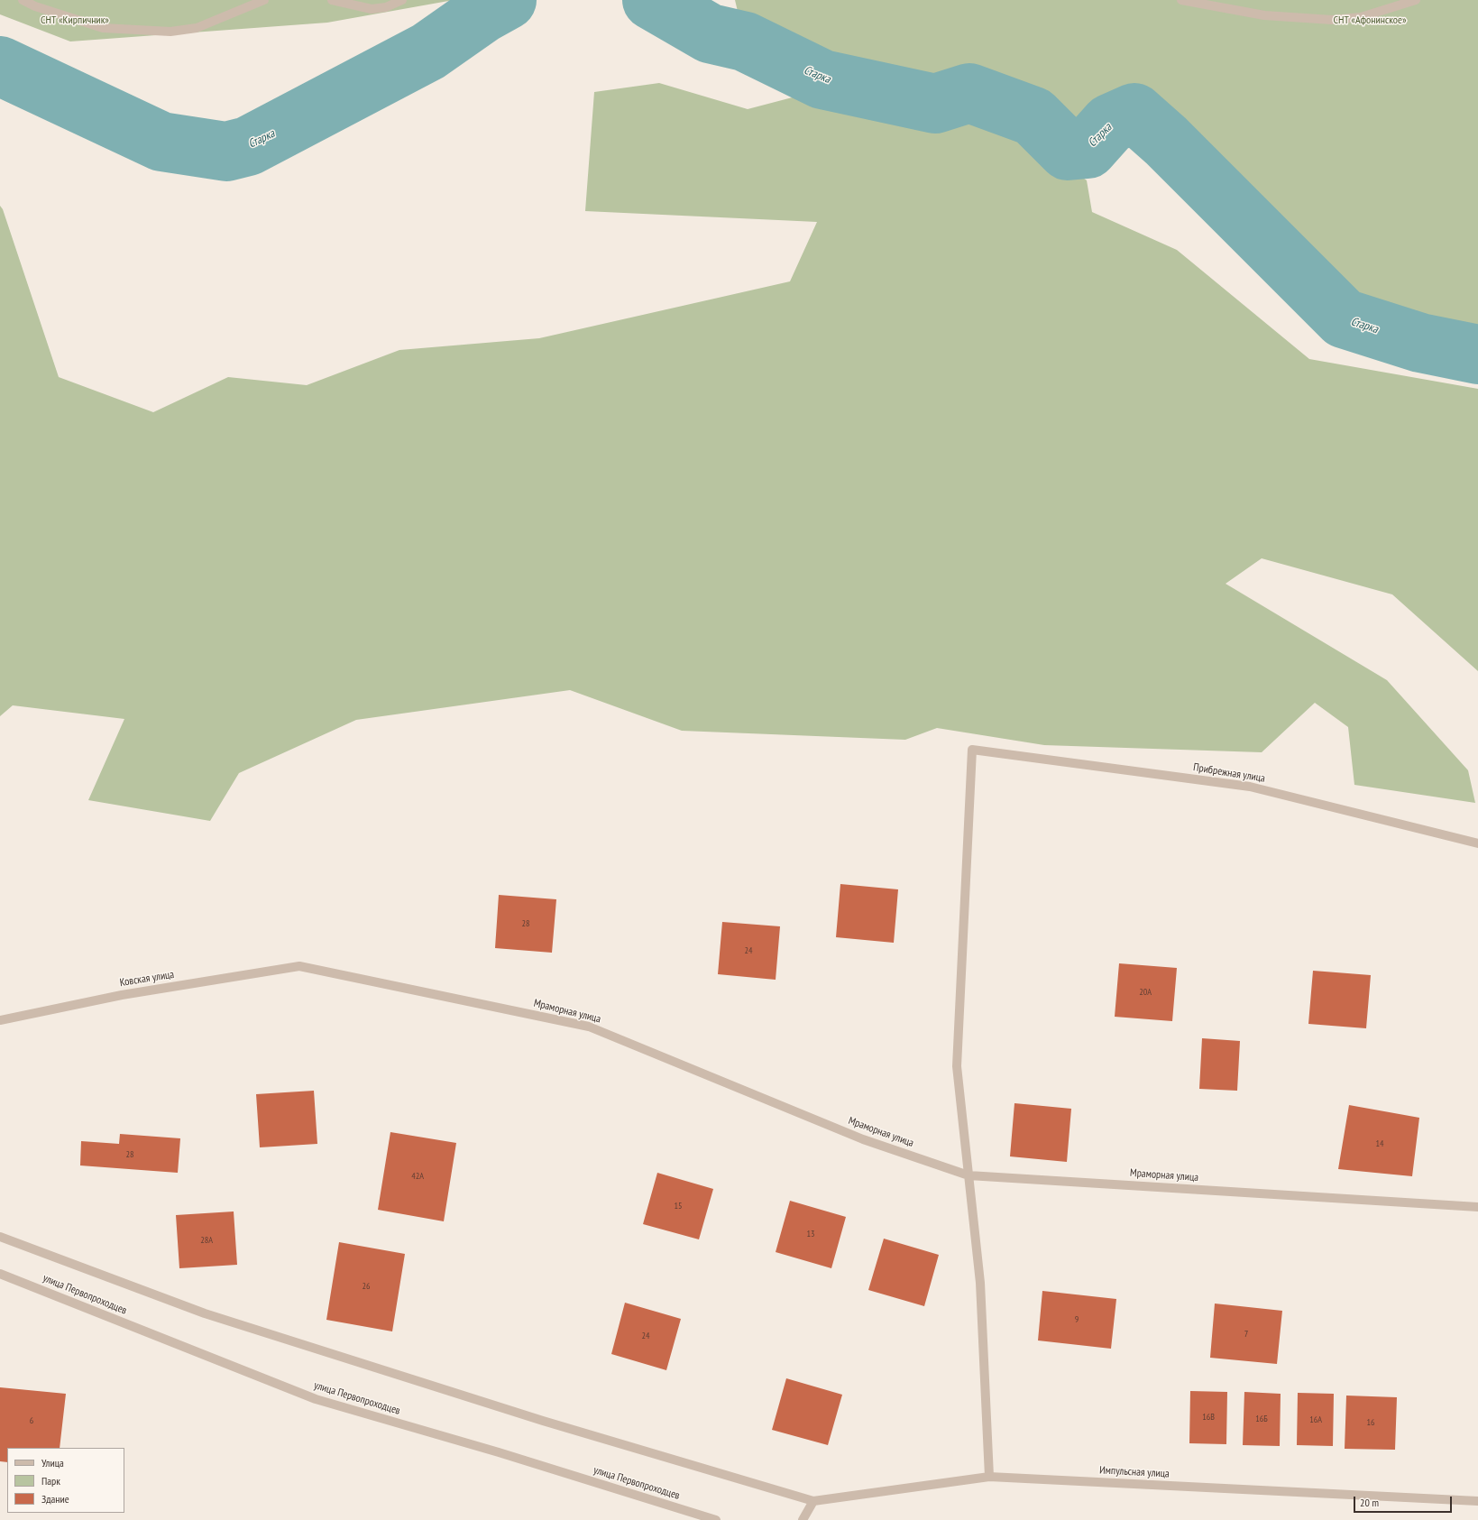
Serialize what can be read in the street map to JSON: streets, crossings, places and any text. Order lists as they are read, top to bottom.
{
  "streets": {
    "street": [
      "Прибрежная улица",
      "Ковская улица",
      "Мраморная улица",
      "улица Первопроходцев",
      "Импульсная улица"
    ]
  },
  "crossings": [
    ["Прибрежная улица", "Мраморная улица"],
    ["Ковская улица", "Мраморная улица"]
  ],
  "water": ["Старка"],
  "parks": ["СНТ «Кирпичник»", "СНТ «Афонинское»"],
  "house_numbers": [
    "28",
    "24",
    "20А",
    "14",
    "28",
    "42А",
    "15",
    "13",
    "28А",
    "26",
    "9",
    "7",
    "24",
    "16В",
    "16Б",
    "16А",
    "6",
    "16"
  ],
  "legend": ["Улица", "Парк", "Здание"],
  "scale_bar": "20 m"
}
